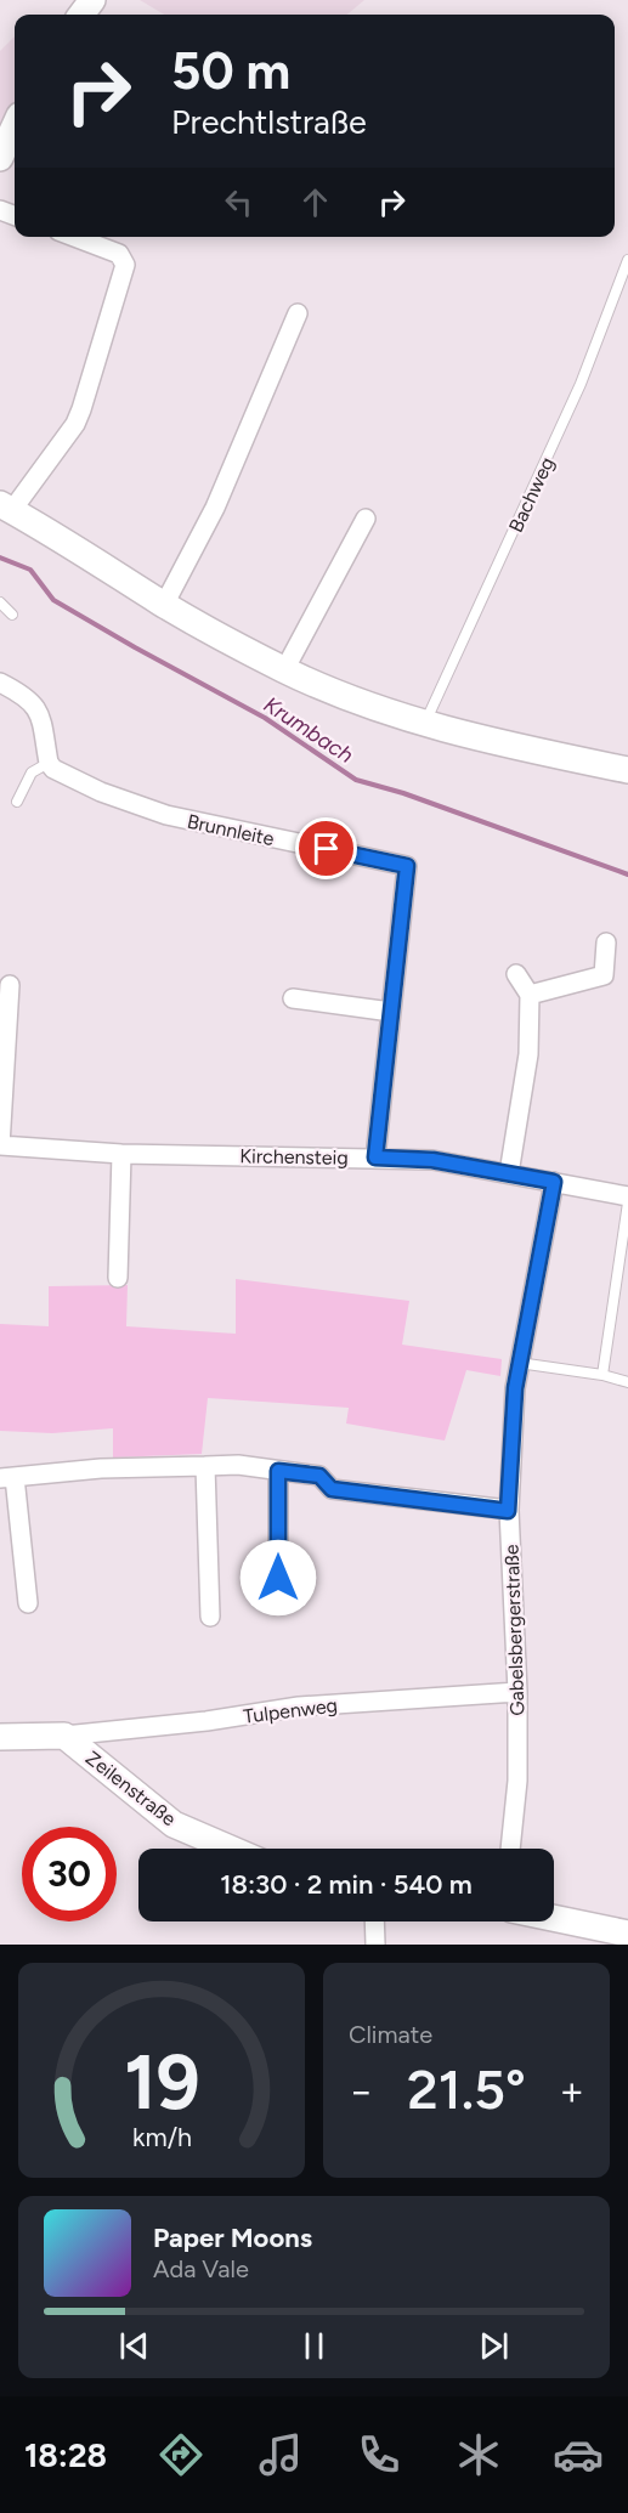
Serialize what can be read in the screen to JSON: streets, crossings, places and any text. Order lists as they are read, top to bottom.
{
  "streets": {
    "street": [
      "Brunnleite",
      "Kirchensteig",
      "Gabelsbergerstraße",
      "Tulpenweg",
      "Zeilenstraße"
    ],
    "lane": ["Bachweg"]
  },
  "crossings": [
    ["Brunnleite", "Kirchensteig"],
    ["Kirchensteig", "Gabelsbergerstraße"],
    ["Gabelsbergerstraße", "Tulpenweg"],
    ["Tulpenweg", "Zeilenstraße"]
  ],
  "water": ["Krumbach"],
  "page": {
    "turn": ["50 m", "Prechtlstraße"],
    "limit": "30",
    "trip": "18:30 · 2 min · 540 m",
    "tile": "Climate",
    "heat": ["−", "21.5°", "+"],
    "song": ["Paper Moons", "Ada Vale"],
    "tabs": "18:28",
    "gauge": ["19", "km/h"]
  }
}
